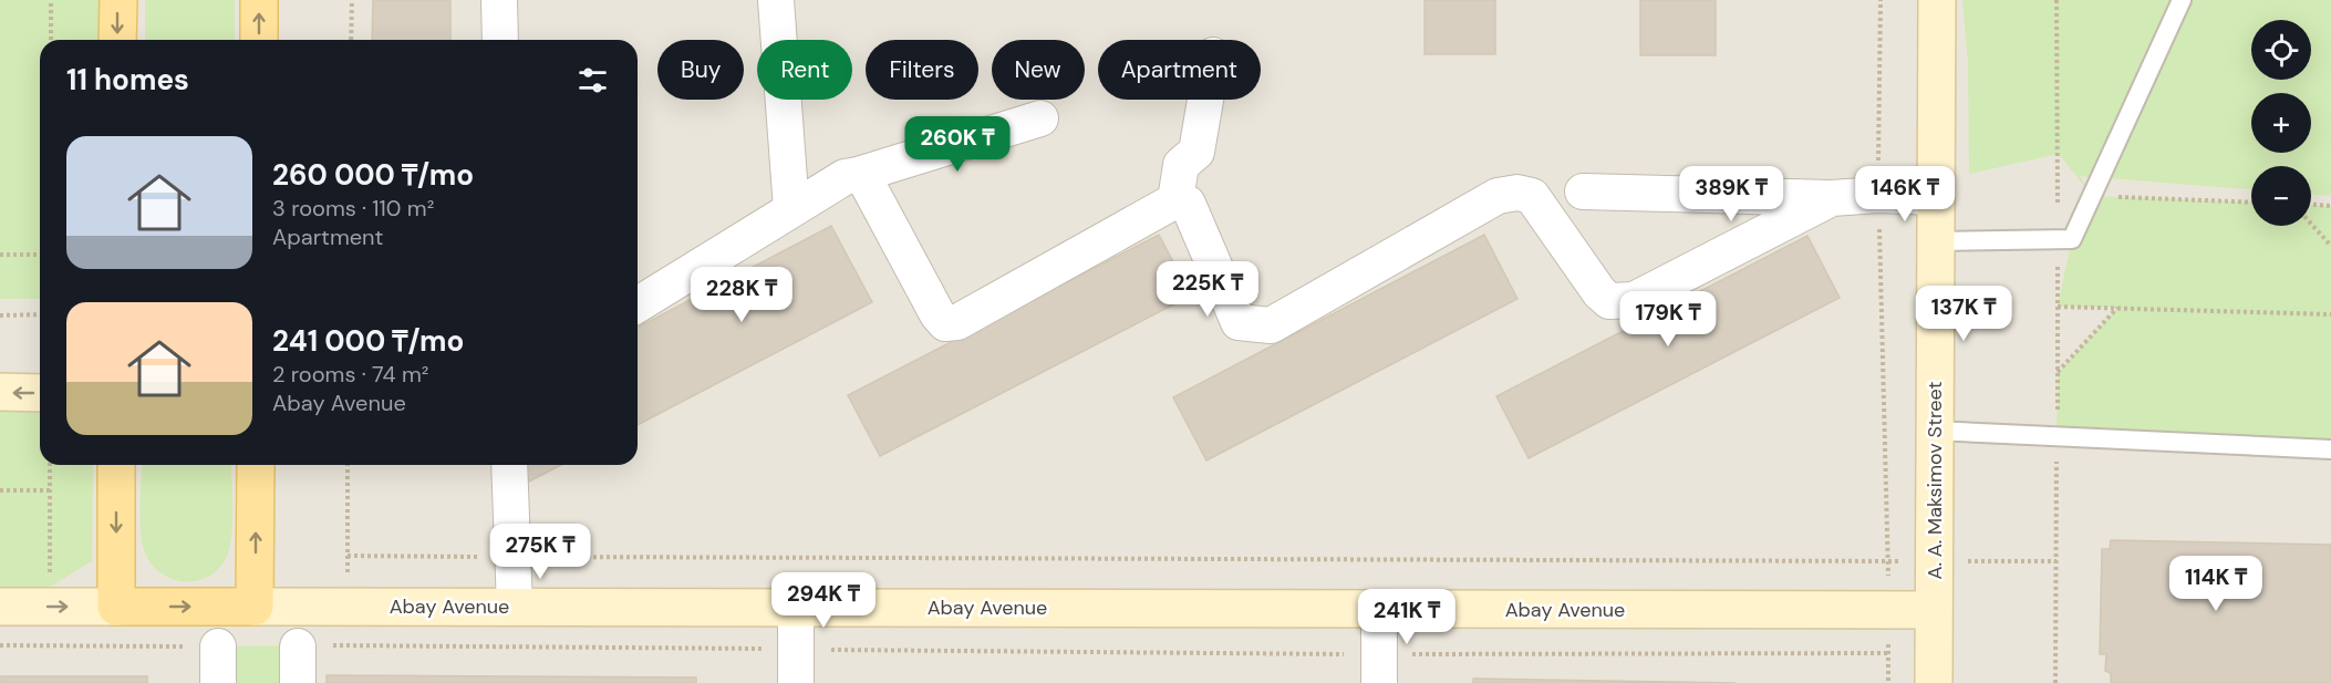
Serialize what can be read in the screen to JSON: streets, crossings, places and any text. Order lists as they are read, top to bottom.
{
  "streets": {
    "main road": ["Abay Avenue"],
    "street": ["A. A. Maksimov Street"]
  },
  "crossings": [
    ["A. A. Maksimov Street", "Abay Avenue"]
  ],
  "page": {
    "map_buttons": ["+", "−"],
    "chip": [
      "Buy",
      "Rent",
      "Filters",
      "New",
      "Apartment"
    ],
    "heading": "11 homes",
    "price": [
      "260K ₸",
      "389K ₸",
      "146K ₸",
      "225K ₸",
      "228K ₸",
      "137K ₸",
      "179K ₸",
      "275K ₸",
      "114K ₸",
      "294K ₸",
      "241K ₸"
    ],
    "list": [
      {
        "name": "260 000 ₸/mo",
        "note": "3 rooms · 110 m² · Apartment"
      },
      {
        "name": "241 000 ₸/mo",
        "note": "2 rooms · 74 m² · Abay Avenue"
      }
    ]
  }
}
